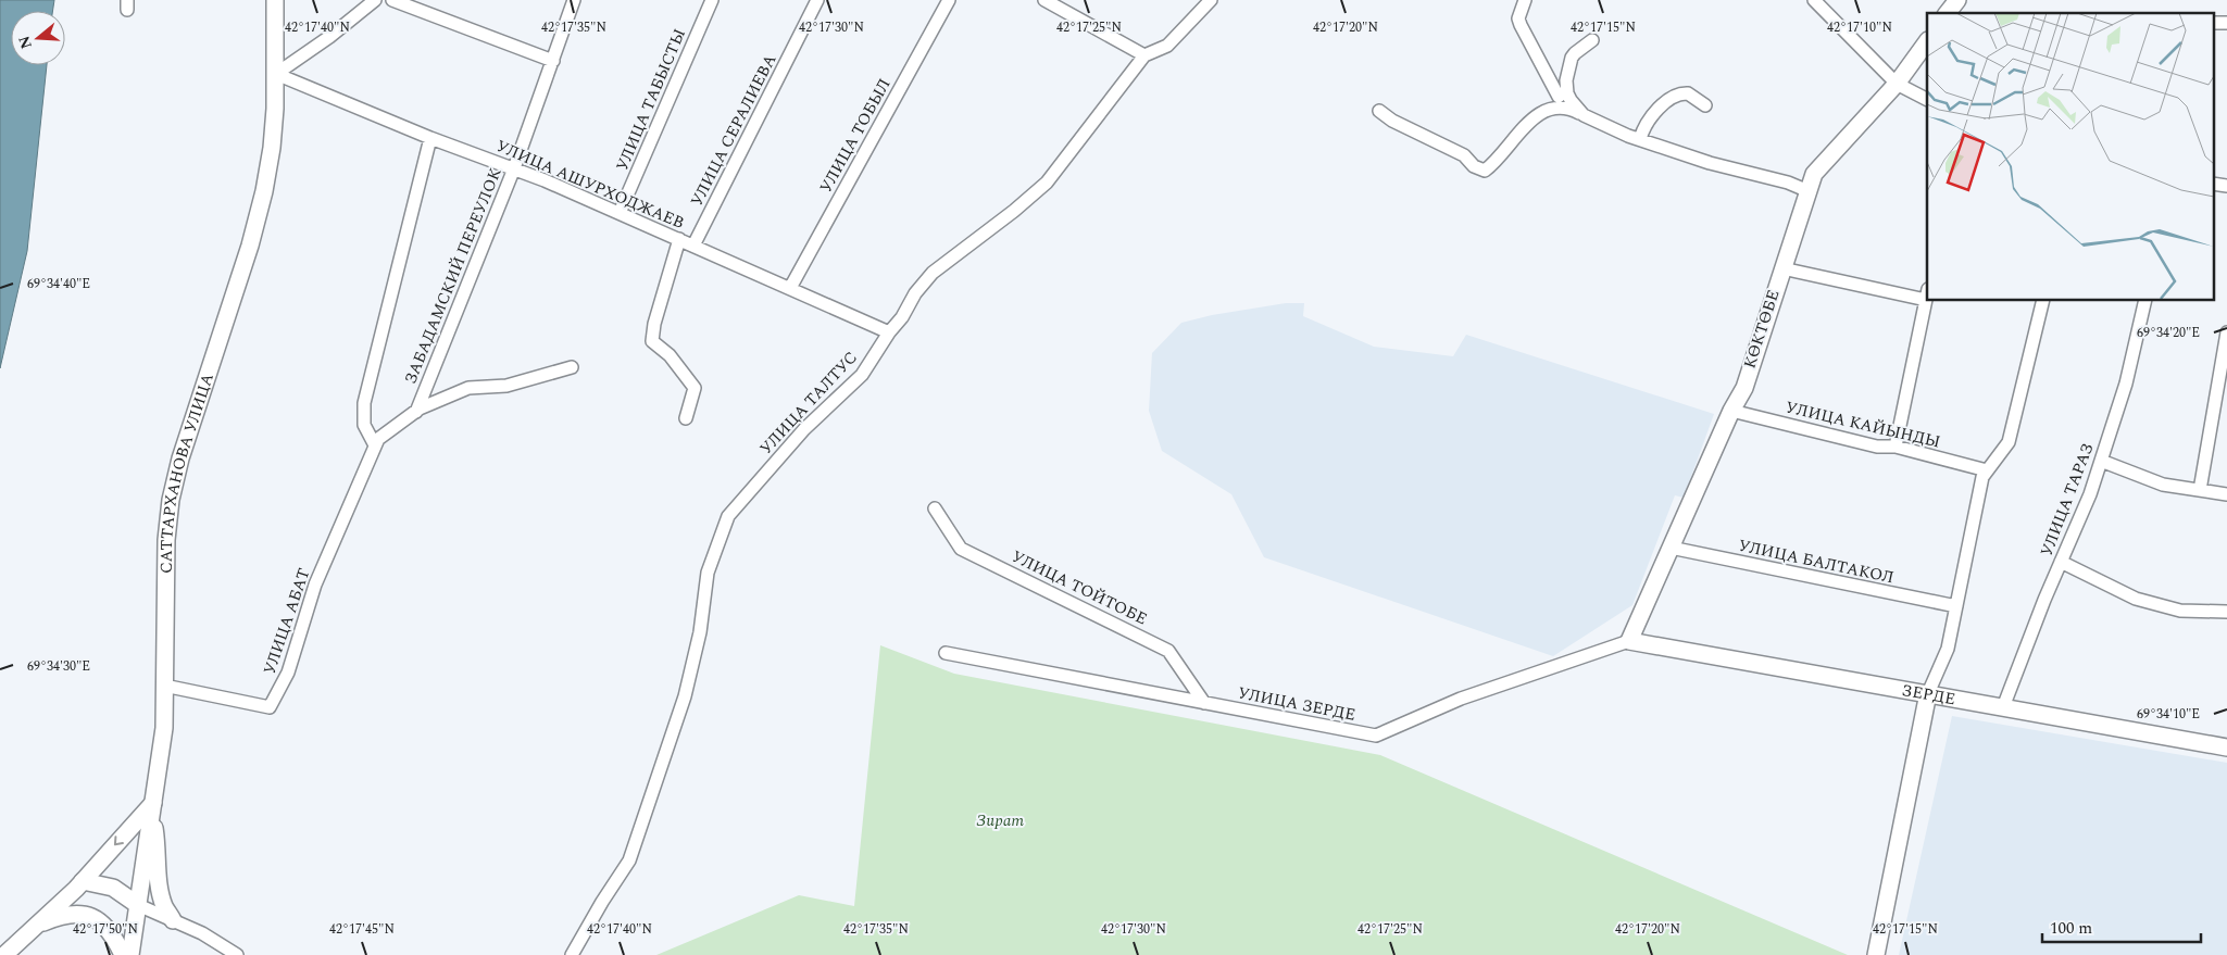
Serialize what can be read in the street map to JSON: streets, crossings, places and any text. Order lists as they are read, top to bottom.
{
  "streets": {
    "street": [
      "УЛИЦА ТАБЫСТЫ",
      "УЛИЦА СЕРАЛИЕВА",
      "УЛИЦА ТОБЫЛ",
      "УЛИЦА АШУРХОДЖАЕВ",
      "ЗАБАДАМСКИЙ ПЕРЕУЛОК",
      "КӨКТӨБЕ",
      "УЛИЦА ТАЛТУС",
      "УЛИЦА КАЙЫНДЫ",
      "САТТАРХАНОВА УЛИЦА",
      "УЛИЦА ТАРАЗ",
      "УЛИЦА БАЛТАКОЛ",
      "УЛИЦА ТОЙТОБЕ",
      "УЛИЦА АБАТ",
      "ЗЕРДЕ",
      "УЛИЦА ЗЕРДЕ"
    ]
  },
  "crossings": [
    ["УЛИЦА ТАБЫСТЫ", "УЛИЦА АШУРХОДЖАЕВ"],
    ["УЛИЦА СЕРАЛИЕВА", "УЛИЦА АШУРХОДЖАЕВ"],
    ["УЛИЦА ТОБЫЛ", "УЛИЦА АШУРХОДЖАЕВ"],
    ["УЛИЦА АШУРХОДЖАЕВ", "ЗАБАДАМСКИЙ ПЕРЕУЛОК"],
    ["УЛИЦА АШУРХОДЖАЕВ", "УЛИЦА ТАЛТУС"],
    ["УЛИЦА АШУРХОДЖАЕВ", "САТТАРХАНОВА УЛИЦА"],
    ["ЗАБАДАМСКИЙ ПЕРЕУЛОК", "УЛИЦА АБАТ"],
    ["КӨКТӨБЕ", "УЛИЦА КАЙЫНДЫ"],
    ["КӨКТӨБЕ", "УЛИЦА БАЛТАКОЛ"],
    ["КӨКТӨБЕ", "ЗЕРДЕ"],
    ["КӨКТӨБЕ", "УЛИЦА ЗЕРДЕ"],
    ["САТТАРХАНОВА УЛИЦА", "УЛИЦА АБАТ"],
    ["УЛИЦА ТАРАЗ", "ЗЕРДЕ"],
    ["УЛИЦА ТОЙТОБЕ", "УЛИЦА ЗЕРДЕ"],
    ["ЗЕРДЕ", "УЛИЦА ЗЕРДЕ"]
  ],
  "parks": ["Зират"],
  "scale_bar": "100 m",
  "north": "left",
  "coordinates": [
    "42°17'40\"N",
    "42°17'35\"N",
    "42°17'30\"N",
    "42°17'25\"N",
    "42°17'20\"N",
    "42°17'15\"N",
    "42°17'10\"N",
    "69°34'40\"E",
    "69°34'20\"E",
    "69°34'30\"E",
    "69°34'10\"E",
    "42°17'50\"N",
    "42°17'45\"N"
  ]
}
